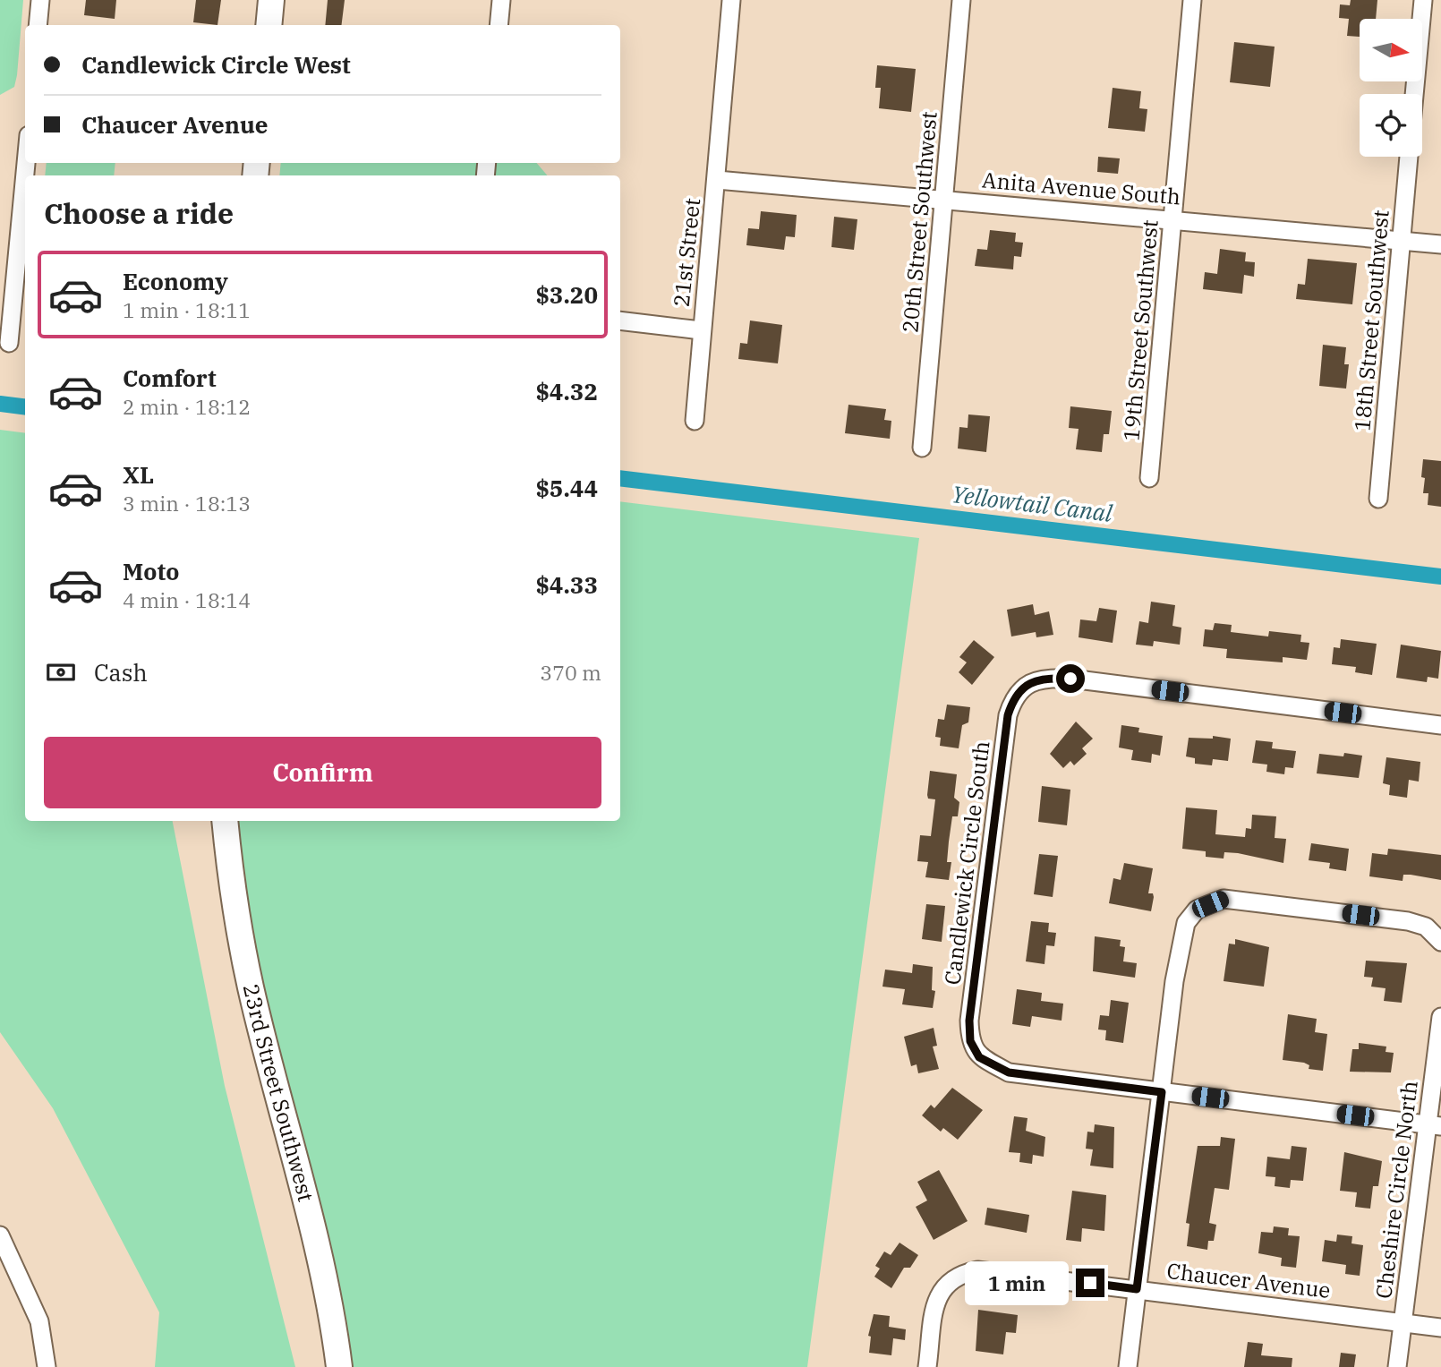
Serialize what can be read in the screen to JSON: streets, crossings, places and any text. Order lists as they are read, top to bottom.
{
  "streets": {
    "street": [
      "Anita Avenue South",
      "20th Street Southwest",
      "21st Street",
      "18th Street Southwest",
      "19th Street Southwest",
      "Candlewick Circle South",
      "23rd Street Southwest",
      "Cheshire Circle North",
      "Chaucer Avenue"
    ]
  },
  "crossings": [
    ["Anita Avenue South", "20th Street Southwest"],
    ["Anita Avenue South", "21st Street"],
    ["Anita Avenue South", "18th Street Southwest"],
    ["Anita Avenue South", "19th Street Southwest"],
    ["Cheshire Circle North", "Chaucer Avenue"]
  ],
  "water": ["Yellowtail Canal"],
  "north": "right",
  "page": {
    "banner": ["Candlewick Circle West", "Chaucer Avenue"],
    "heading": "Choose a ride",
    "list": [
      {
        "name": "Economy",
        "note": "1 min · 18:11",
        "value": "$3.20"
      },
      {
        "name": "Comfort",
        "note": "2 min · 18:12",
        "value": "$4.32"
      },
      {
        "name": "XL",
        "note": "3 min · 18:13",
        "value": "$5.44"
      },
      {
        "name": "Moto",
        "note": "4 min · 18:14",
        "value": "$4.33"
      }
    ],
    "pay": ["Cash", "370 m"],
    "buttons": "Confirm",
    "bubble": "1 min"
  }
}
